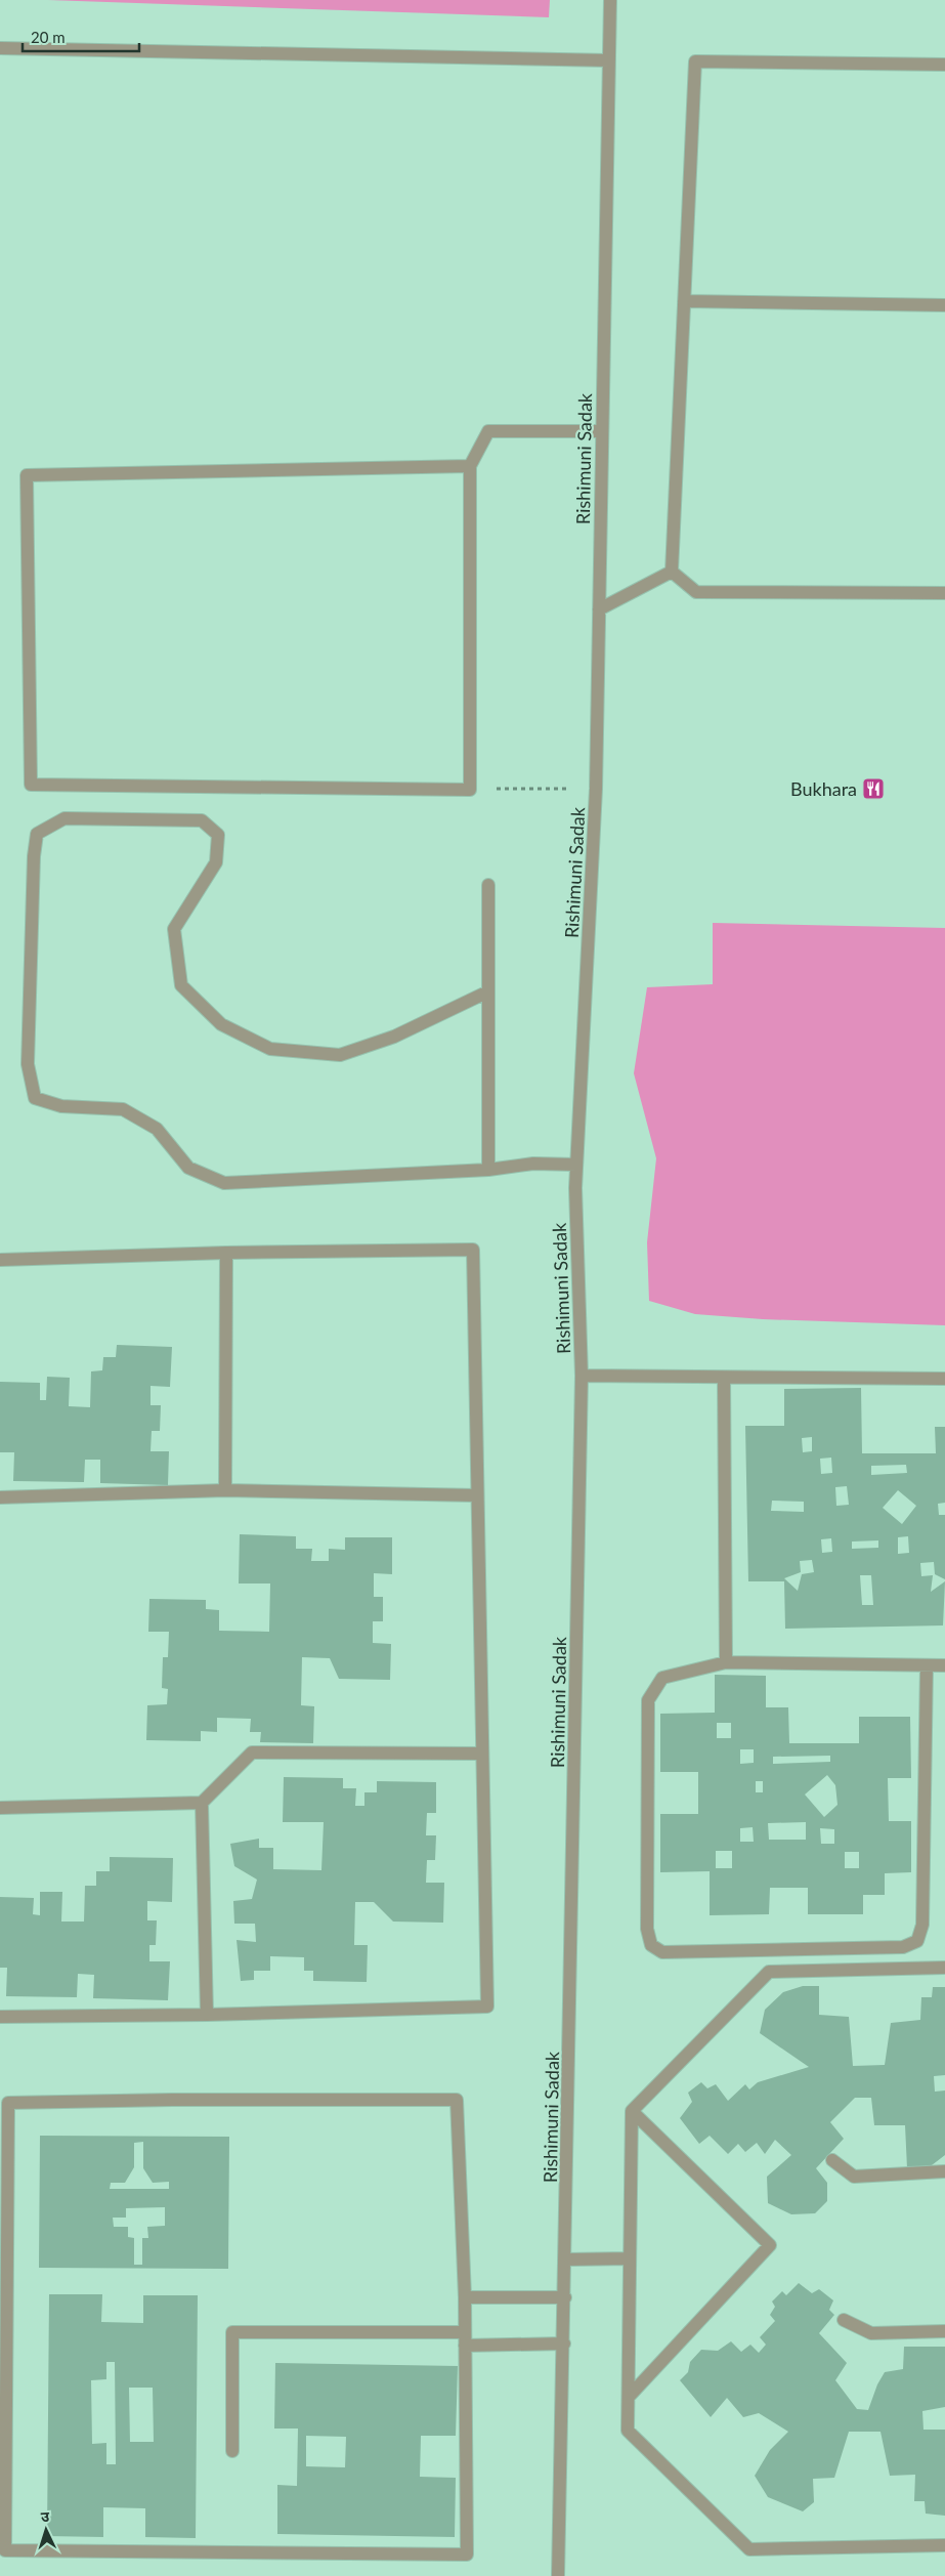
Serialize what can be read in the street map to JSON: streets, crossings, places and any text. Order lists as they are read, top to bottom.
{
  "streets": {
    "street": ["Rishimuni Sadak"]
  },
  "places": {
    "restaurant": ["Bukhara"]
  },
  "scale_bar": "20 m",
  "north": "top"
}
